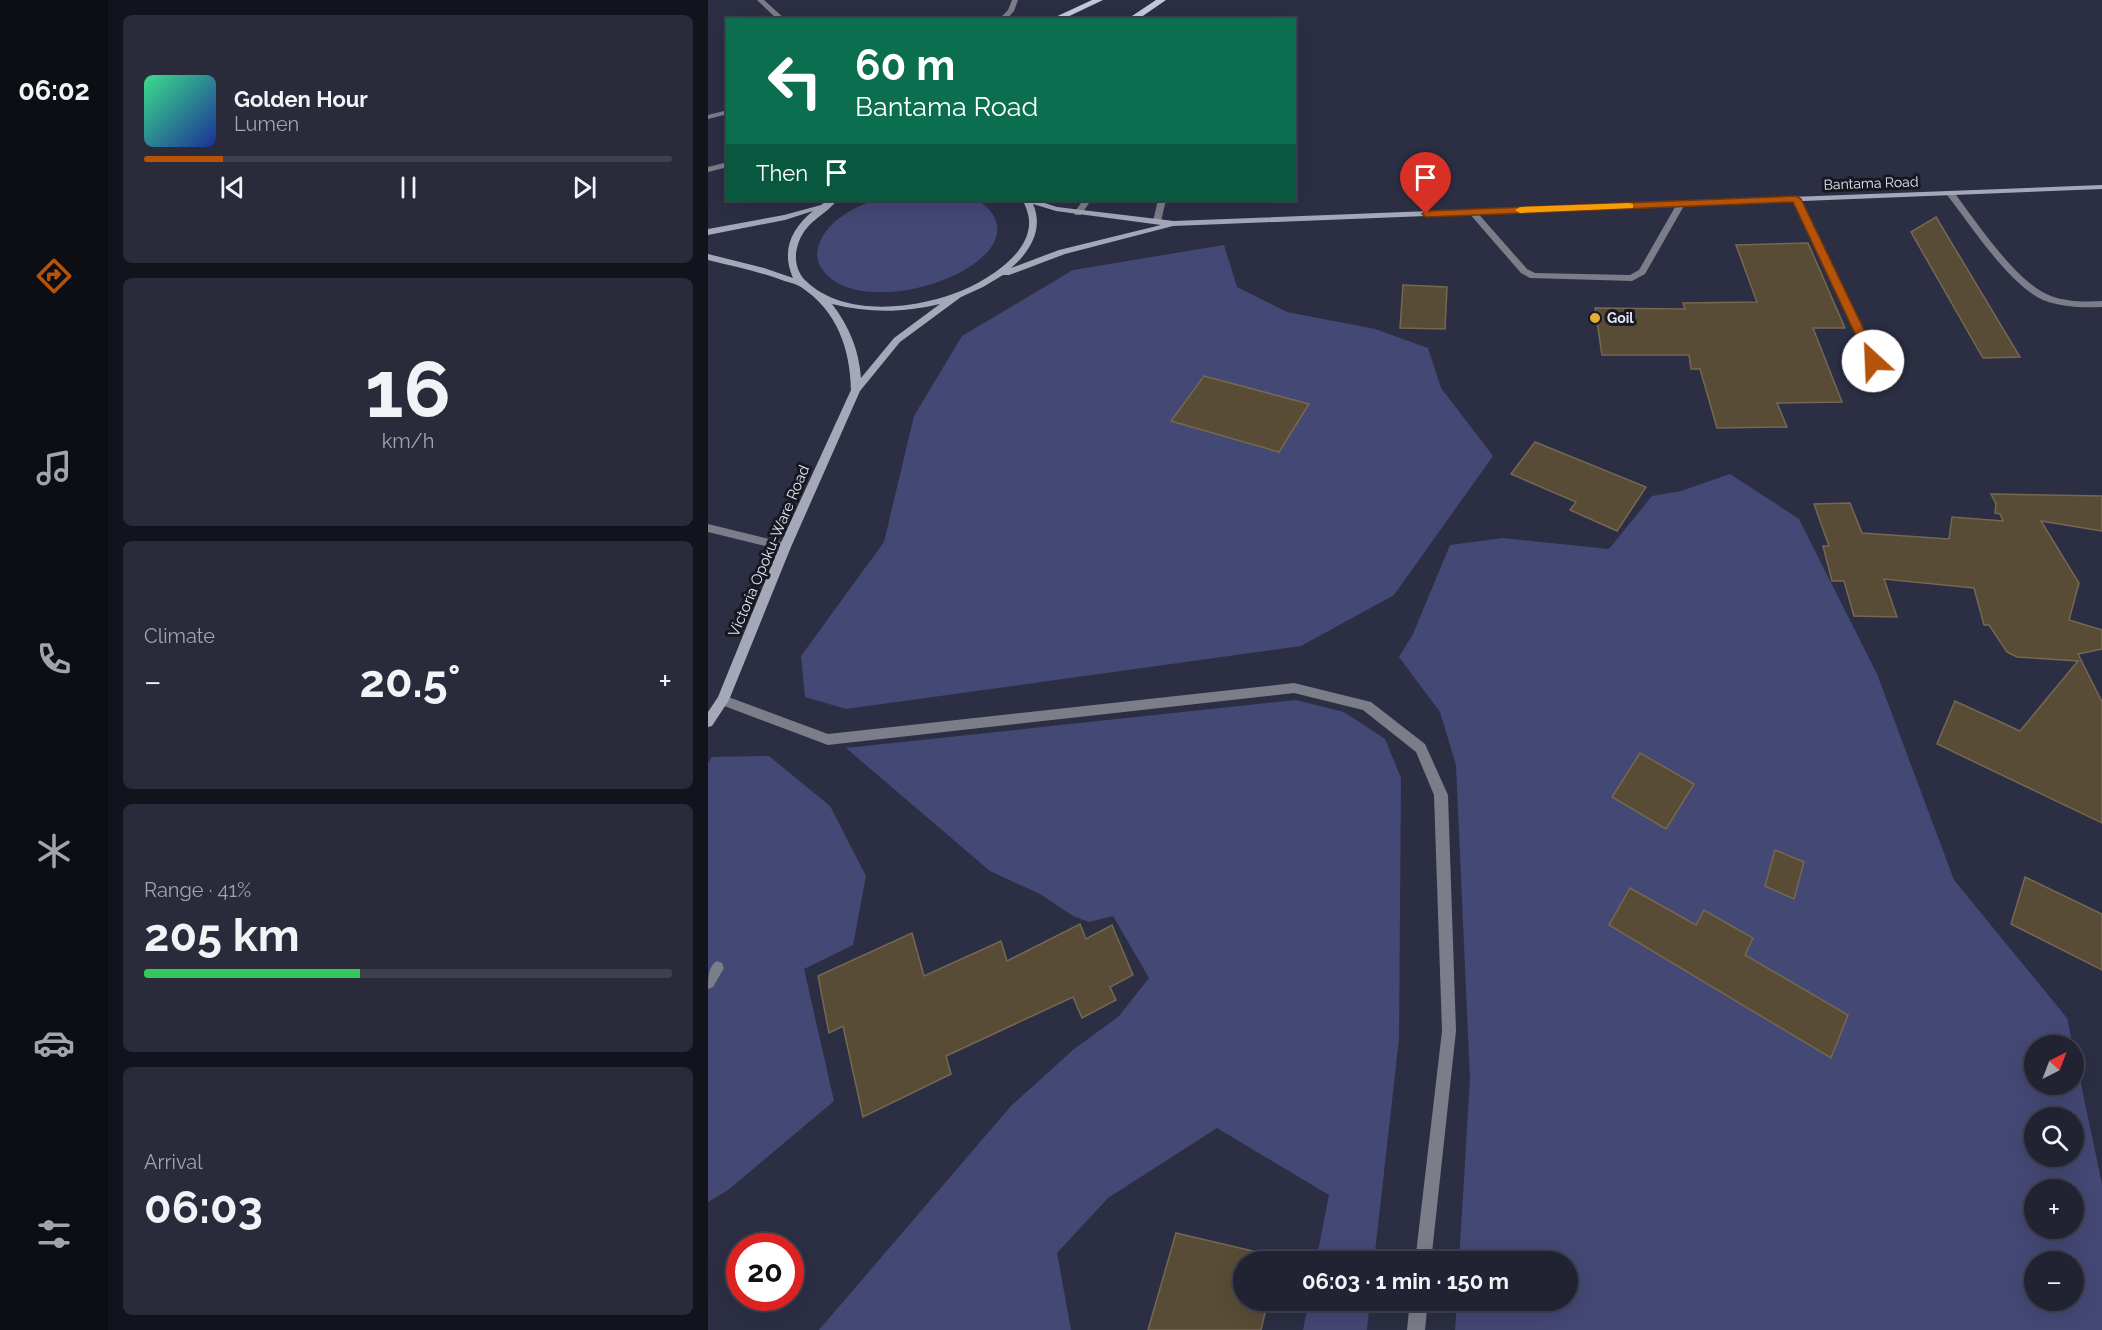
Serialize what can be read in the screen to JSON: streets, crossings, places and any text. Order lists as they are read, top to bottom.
{
  "streets": {
    "main road": ["Bantama Road", "Victoria Opoku-Ware Road"]
  },
  "places": ["Goil"],
  "north": "top right",
  "page": {
    "tabs": "06:02",
    "turn": ["60 m", "Bantama Road"],
    "song": ["Golden Hour", "Lumen"],
    "then": "Then",
    "tile": [
      ["16", "km/h"],
      "Climate",
      ["Range · 41%", "205 km"],
      ["Arrival", "06:03"]
    ],
    "heat": ["−", "20.5°", "+"],
    "map_buttons": ["+", "−"],
    "limit": "20",
    "trip": "06:03 · 1 min · 150 m"
  }
}
